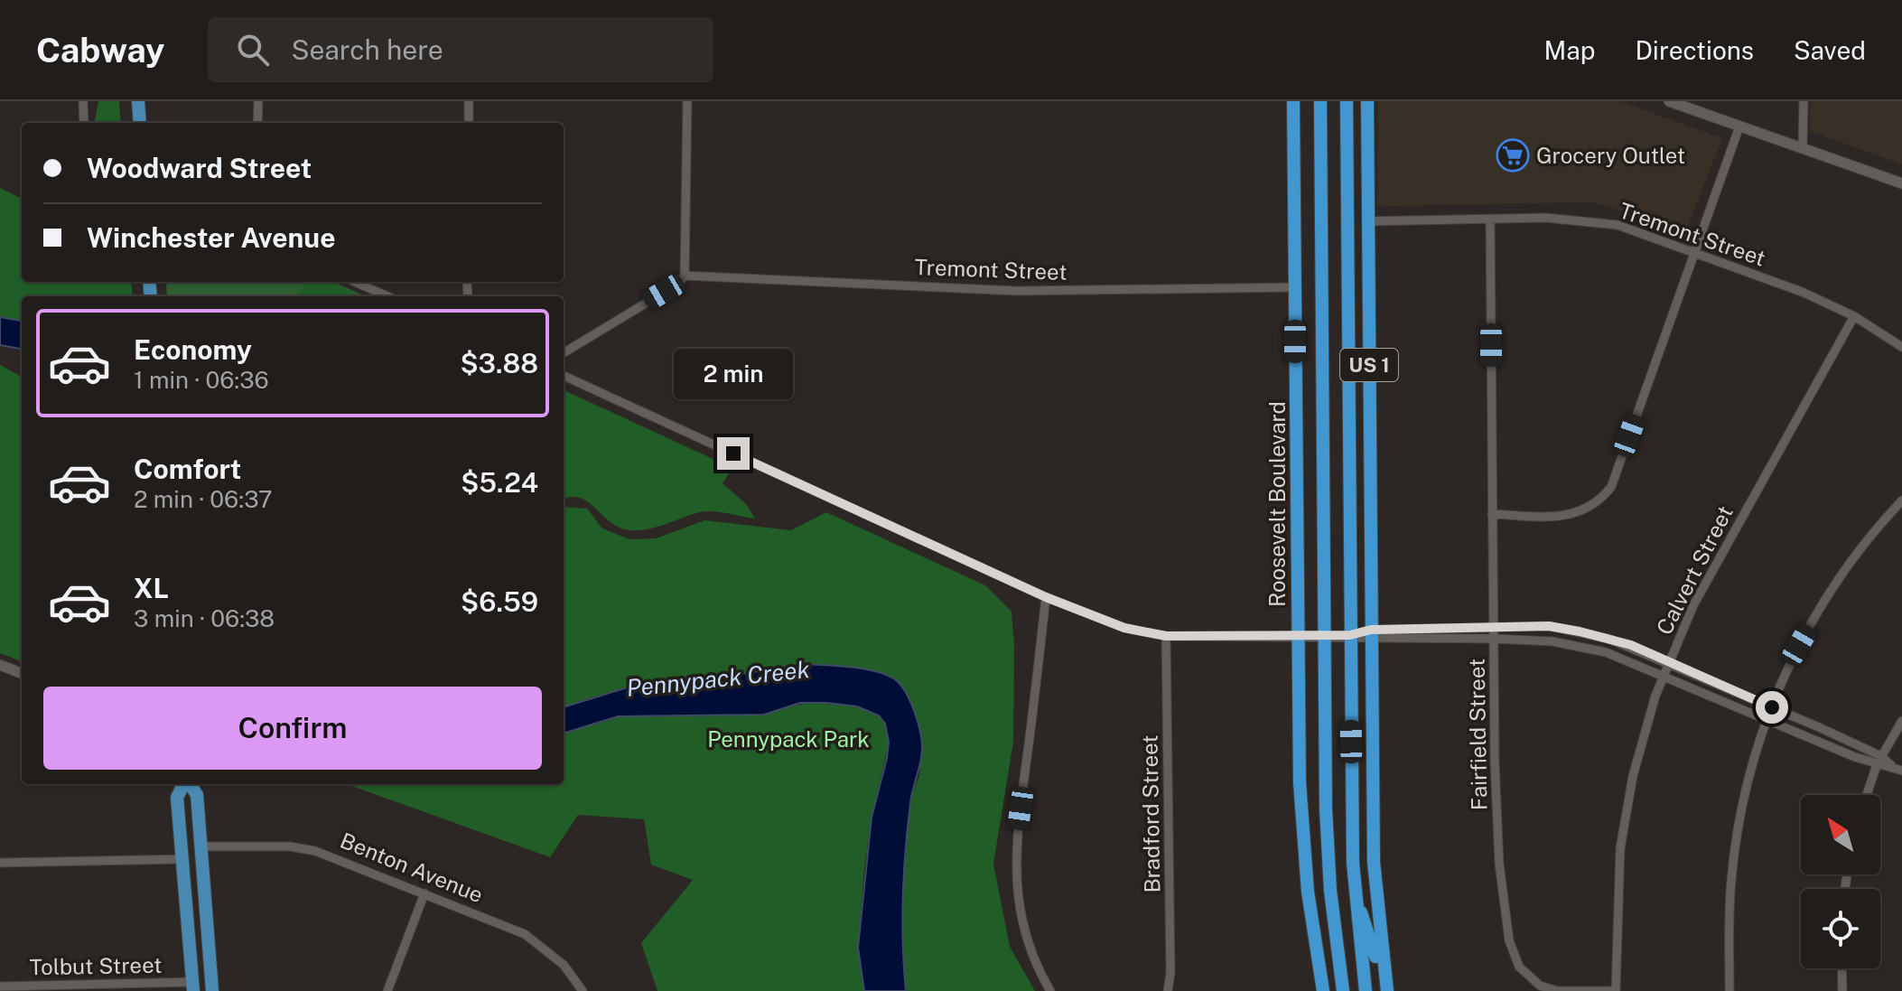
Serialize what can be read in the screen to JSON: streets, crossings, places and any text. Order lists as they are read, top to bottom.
{
  "streets": {
    "highway": ["US 1", "Roosevelt Boulevard"],
    "street": [
      "Tremont Street",
      "Calvert Street",
      "Fairfield Street",
      "Bradford Street",
      "Benton Avenue",
      "Tolbut Street"
    ]
  },
  "crossings": [
    ["Tremont Street", "US 1"],
    ["Tremont Street", "Roosevelt Boulevard"],
    ["Tremont Street", "Calvert Street"],
    ["Tremont Street", "Fairfield Street"],
    ["Calvert Street", "Fairfield Street"]
  ],
  "water": ["Pennypack Creek"],
  "parks": ["Pennypack Park"],
  "places": {
    "supermarket": ["Grocery Outlet"]
  },
  "north": "top left",
  "page": {
    "header": "Cabway",
    "search": "Search here",
    "nav": ["Map", "Directions", "Saved"],
    "banner": ["Woodward Street", "Winchester Avenue"],
    "list": [
      {
        "name": "Economy",
        "note": "1 min · 06:36",
        "value": "$3.88"
      },
      {
        "name": "Comfort",
        "note": "2 min · 06:37",
        "value": "$5.24"
      },
      {
        "name": "XL",
        "note": "3 min · 06:38",
        "value": "$6.59"
      }
    ],
    "bubble": "2 min",
    "buttons": "Confirm"
  }
}
